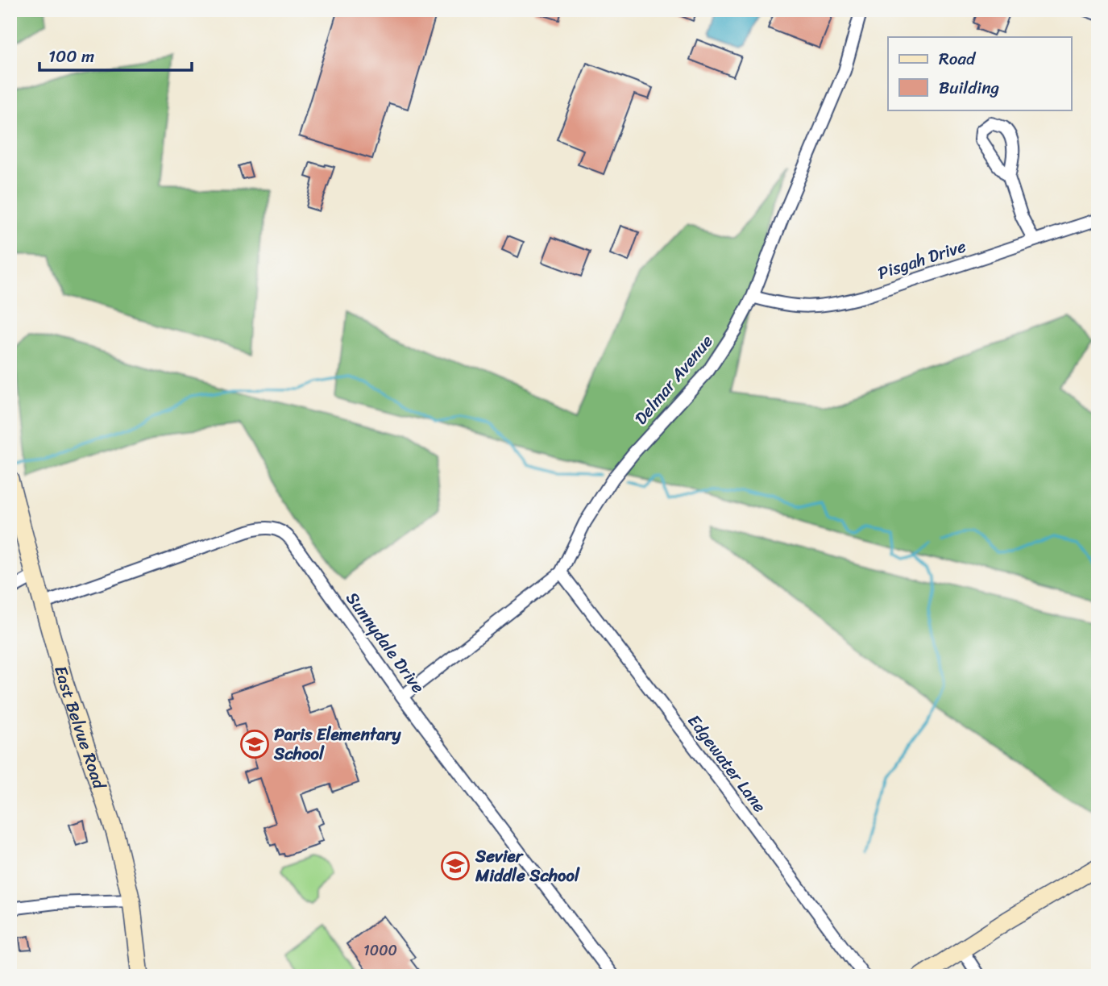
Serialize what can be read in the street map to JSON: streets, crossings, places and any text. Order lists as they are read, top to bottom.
{
  "streets": {
    "street": [
      "Pisgah Drive",
      "Delmar Avenue",
      "Sunnydale Drive",
      "East Belvue Road",
      "Edgewater Lane"
    ]
  },
  "crossings": [
    ["Pisgah Drive", "Delmar Avenue"],
    ["Delmar Avenue", "Sunnydale Drive"],
    ["Delmar Avenue", "Edgewater Lane"],
    ["Sunnydale Drive", "East Belvue Road"]
  ],
  "places": {
    "school or university": ["Paris Elementary School", "Sevier Middle School"]
  },
  "house_numbers": ["1000"],
  "legend": ["Road", "Building"],
  "scale_bar": "100 m"
}
